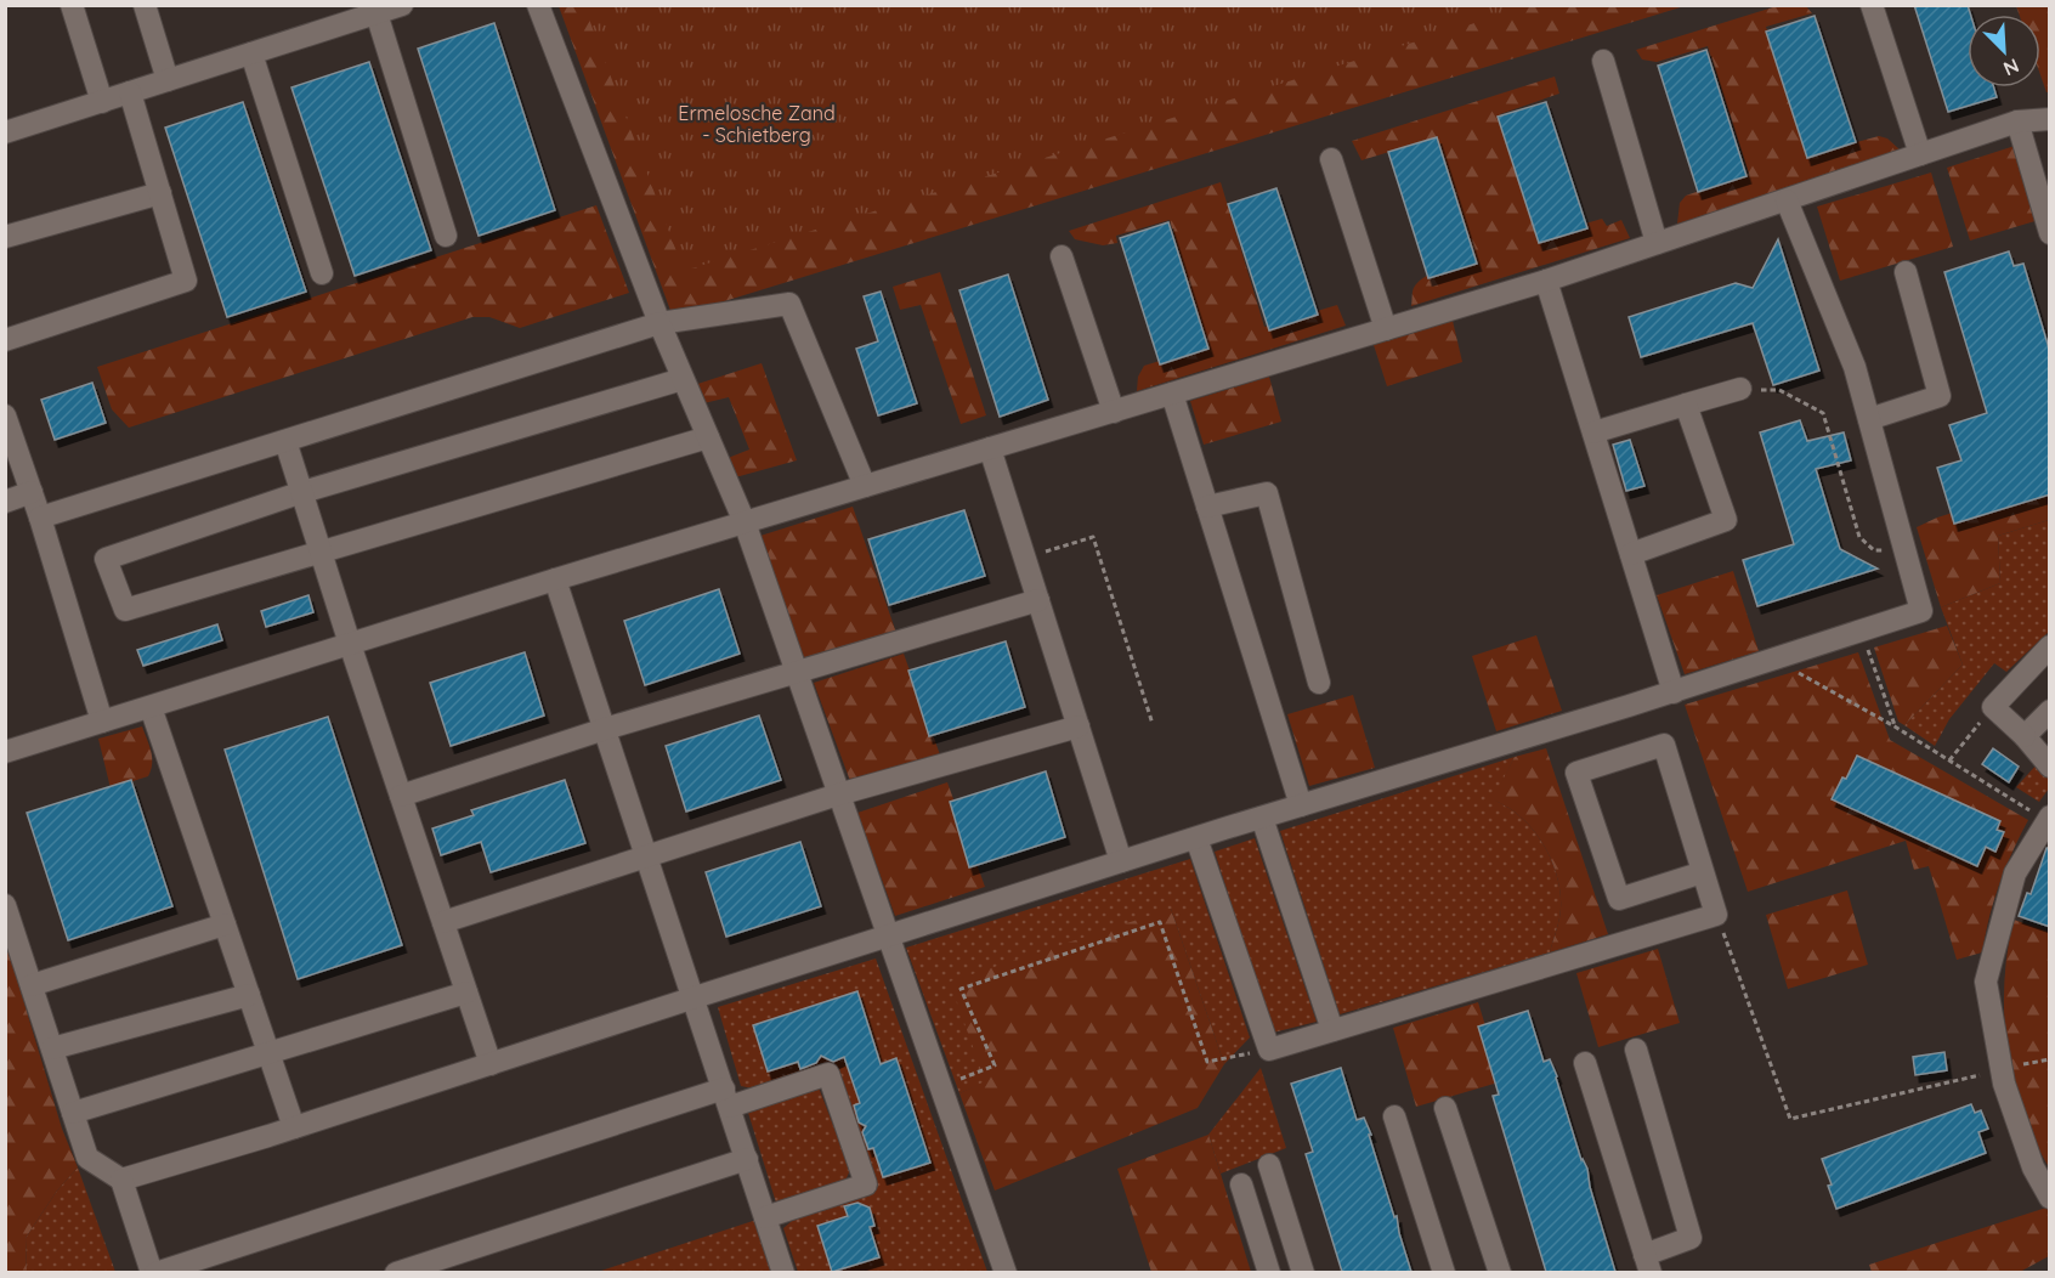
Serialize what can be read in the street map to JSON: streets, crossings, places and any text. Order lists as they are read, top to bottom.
{
  "parks": ["Ermelosche Zand - Schietberg"],
  "north": "bottom right"
}
